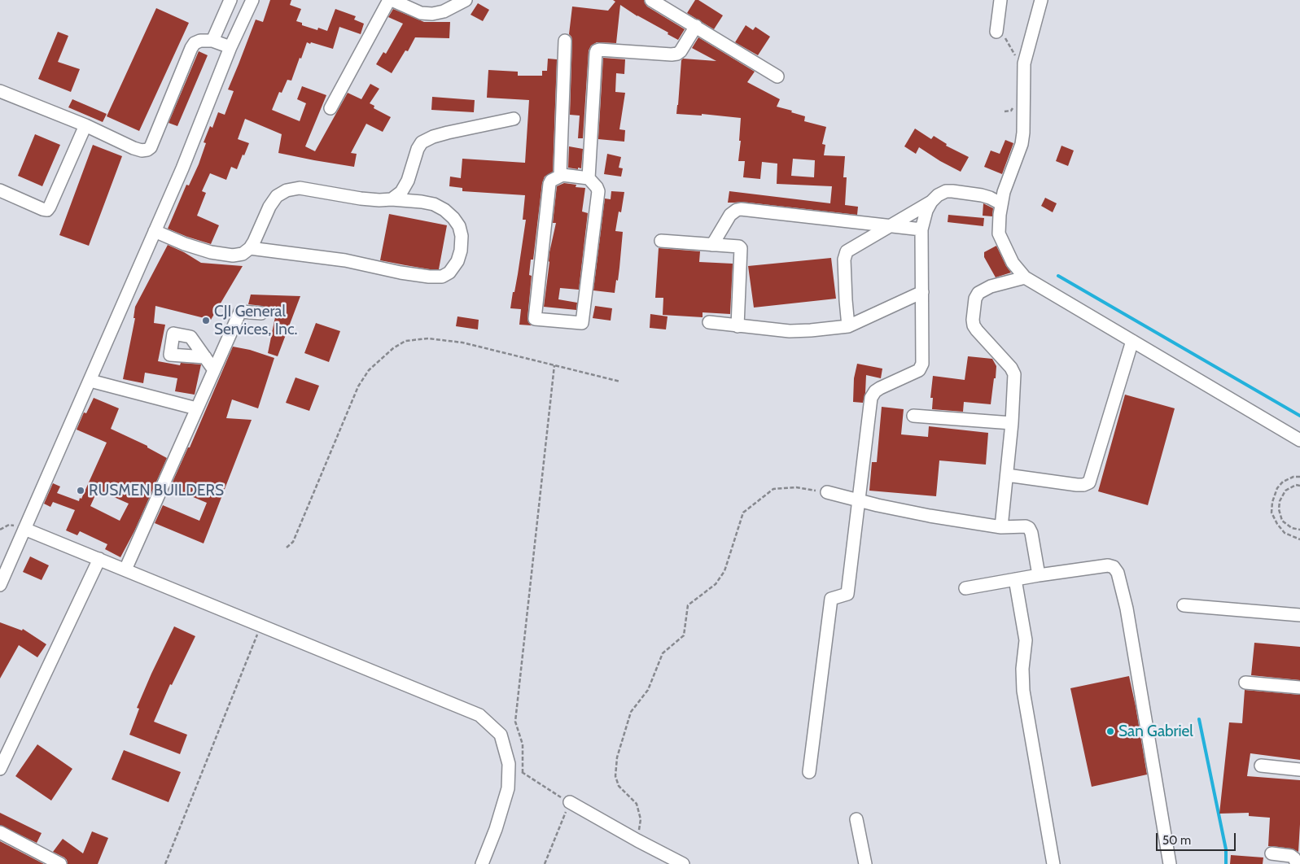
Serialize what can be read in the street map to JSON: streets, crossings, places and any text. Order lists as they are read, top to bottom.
{
  "places": ["CJI General Services, Inc.", "RUSMEN BUILDERS", "San Gabriel"],
  "scale_bar": "50 m"
}
